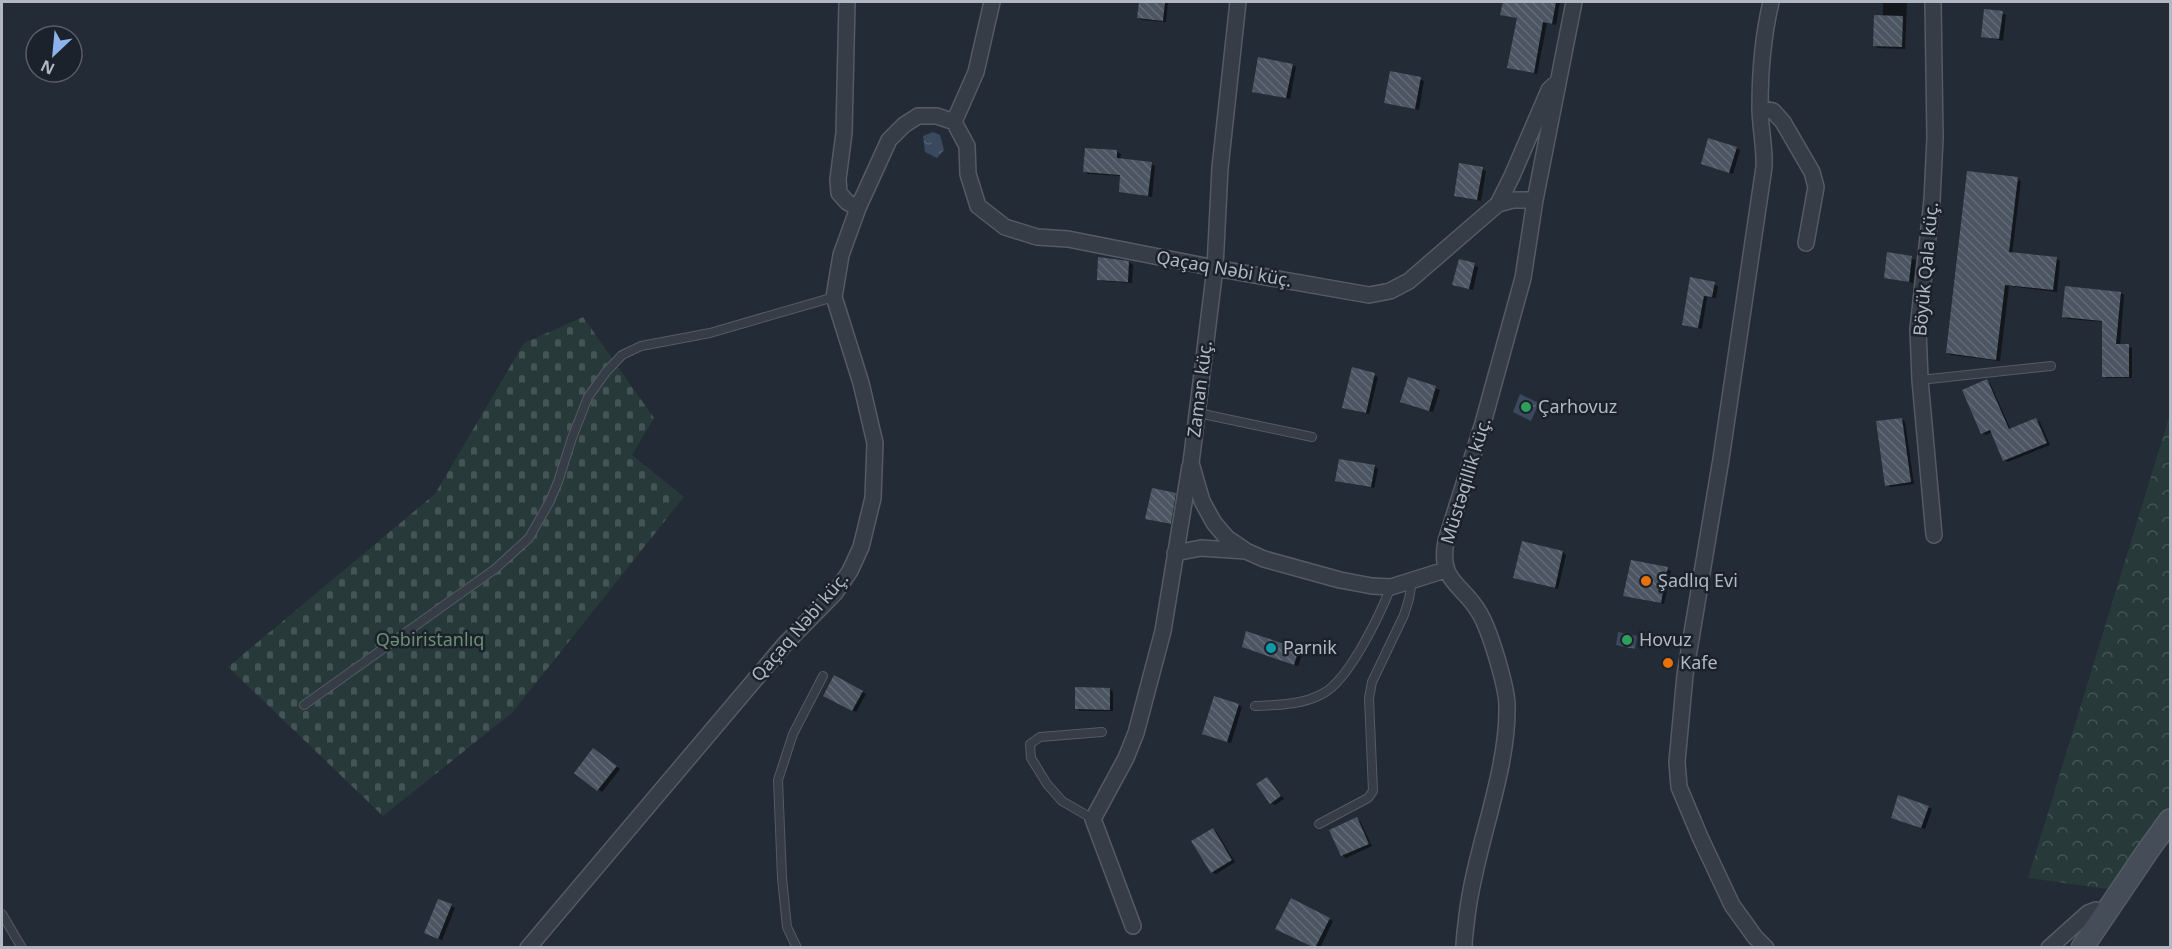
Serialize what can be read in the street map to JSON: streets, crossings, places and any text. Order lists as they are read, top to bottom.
{
  "streets": {
    "street": [
      "Qaçaq Nəbi küç.",
      "Böyük Qala küç.",
      "Zaman küç.",
      "Müstəqillik küç."
    ]
  },
  "crossings": [
    ["Qaçaq Nəbi küç.", "Zaman küç."],
    ["Zaman küç.", "Müstəqillik küç."]
  ],
  "parks": ["Qəbiristanlıq"],
  "places": [
    "Çarhovuz",
    "Şadlıq Evi",
    "Hovuz",
    "Parnik",
    "Kafe"
  ],
  "north": "bottom left"
}
